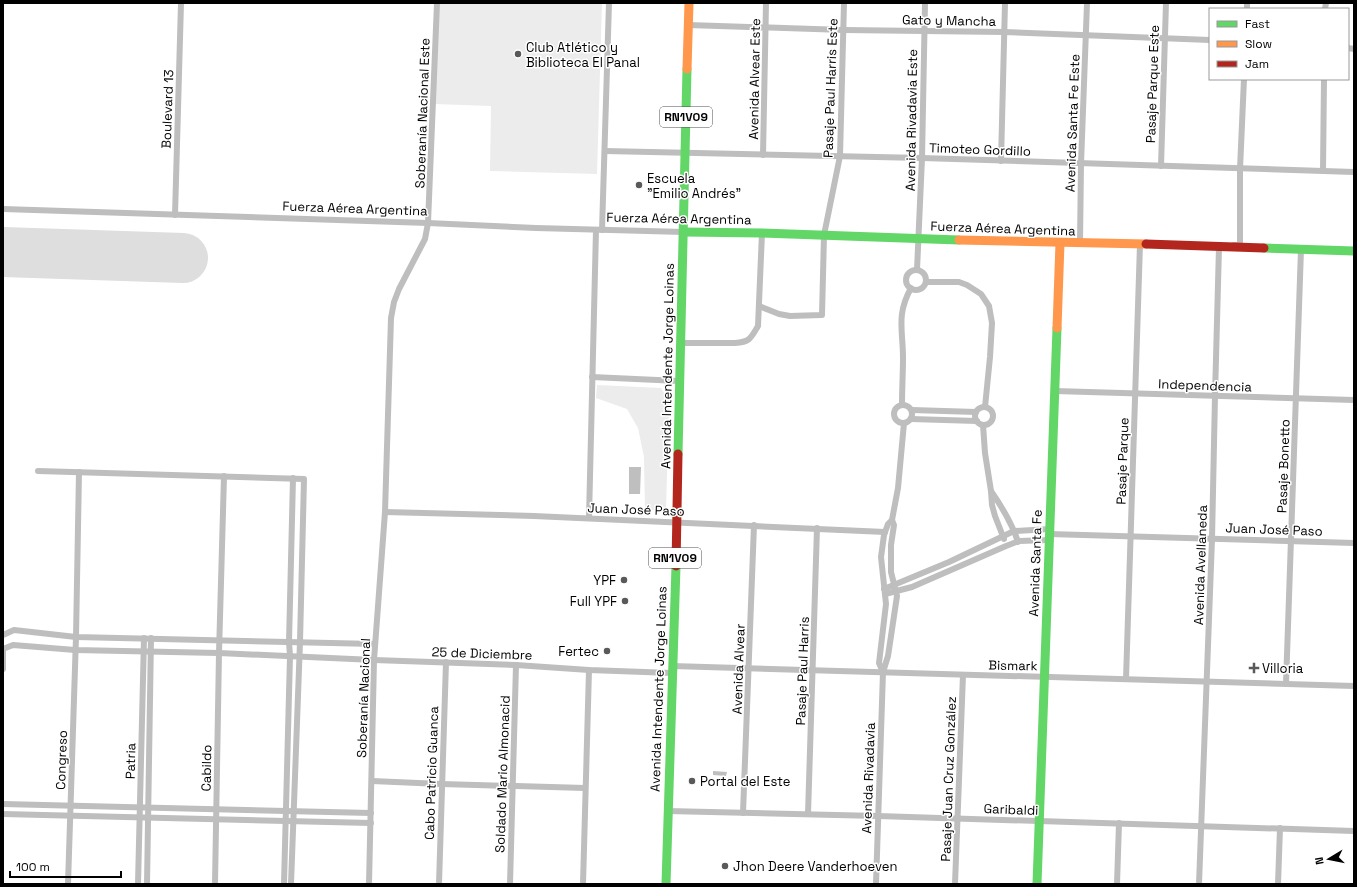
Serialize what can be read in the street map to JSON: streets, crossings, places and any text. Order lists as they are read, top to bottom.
{
  "streets": {
    "street": [
      "Gato y Mancha",
      "Avenida Alvear Este",
      "Pasaje Parque Este",
      "Pasaje Paul Harris Este",
      "Boulevard 13",
      "Soberanía Nacional Este",
      "RN1V09",
      "Avenida Rivadavia Este",
      "Avenida Santa Fe Este",
      "Timoteo Gordillo",
      "Fuerza Aérea Argentina",
      "Avenida Intendente Jorge Loinas",
      "Independencia",
      "Pasaje Parque",
      "Pasaje Bonetto",
      "Juan José Paso",
      "Avenida Santa Fe",
      "Avenida Avellaneda",
      "25 de Diciembre",
      "Bismark",
      "Avenida Alvear",
      "Pasaje Paul Harris",
      "Soberanía Nacional",
      "Congreso",
      "Patria",
      "Cabildo",
      "Cabo Patricio Guanca",
      "Soldado Mario Almonacid",
      "Avenida Rivadavia",
      "Pasaje Juan Cruz González",
      "Garibaldi"
    ]
  },
  "crossings": [
    ["Gato y Mancha", "Avenida Alvear Este"],
    ["Gato y Mancha", "Pasaje Parque Este"],
    ["Gato y Mancha", "Pasaje Paul Harris Este"],
    ["Gato y Mancha", "RN1V09"],
    ["Gato y Mancha", "Avenida Rivadavia Este"],
    ["Gato y Mancha", "Avenida Santa Fe Este"],
    ["Avenida Alvear Este", "Timoteo Gordillo"],
    ["Pasaje Parque Este", "Timoteo Gordillo"],
    ["Pasaje Paul Harris Este", "Timoteo Gordillo"],
    ["Pasaje Paul Harris Este", "Fuerza Aérea Argentina"],
    ["Boulevard 13", "Fuerza Aérea Argentina"],
    ["Soberanía Nacional Este", "Fuerza Aérea Argentina"],
    ["Soberanía Nacional Este", "Juan José Paso"],
    ["Soberanía Nacional Este", "Soberanía Nacional"],
    ["RN1V09", "Timoteo Gordillo"],
    ["RN1V09", "Fuerza Aérea Argentina"],
    ["RN1V09", "Avenida Intendente Jorge Loinas"],
    ["Avenida Rivadavia Este", "Timoteo Gordillo"],
    ["Avenida Rivadavia Este", "Fuerza Aérea Argentina"],
    ["Avenida Santa Fe Este", "Timoteo Gordillo"],
    ["Avenida Santa Fe Este", "Fuerza Aérea Argentina"],
    ["Fuerza Aérea Argentina", "Avenida Intendente Jorge Loinas"],
    ["Fuerza Aérea Argentina", "Pasaje Parque"],
    ["Fuerza Aérea Argentina", "Pasaje Bonetto"],
    ["Fuerza Aérea Argentina", "Avenida Santa Fe"],
    ["Fuerza Aérea Argentina", "Avenida Avellaneda"],
    ["Avenida Intendente Jorge Loinas", "Juan José Paso"],
    ["Avenida Intendente Jorge Loinas", "25 de Diciembre"],
    ["Avenida Intendente Jorge Loinas", "Bismark"],
    ["Avenida Intendente Jorge Loinas", "Garibaldi"],
    ["Independencia", "Pasaje Parque"],
    ["Independencia", "Pasaje Bonetto"],
    ["Independencia", "Avenida Santa Fe"],
    ["Independencia", "Avenida Avellaneda"],
    ["Pasaje Parque", "Juan José Paso"],
    ["Pasaje Parque", "Bismark"],
    ["Pasaje Bonetto", "Juan José Paso"],
    ["Pasaje Bonetto", "Bismark"],
    ["Juan José Paso", "Avenida Santa Fe"],
    ["Juan José Paso", "Avenida Avellaneda"],
    ["Juan José Paso", "Avenida Alvear"],
    ["Juan José Paso", "Pasaje Paul Harris"],
    ["Juan José Paso", "Soberanía Nacional"],
    ["Juan José Paso", "Avenida Rivadavia"],
    ["Avenida Santa Fe", "Bismark"],
    ["Avenida Santa Fe", "Garibaldi"],
    ["Avenida Avellaneda", "Bismark"],
    ["Avenida Avellaneda", "Garibaldi"],
    ["25 de Diciembre", "Bismark"],
    ["25 de Diciembre", "Soberanía Nacional"],
    ["25 de Diciembre", "Congreso"],
    ["25 de Diciembre", "Patria"],
    ["25 de Diciembre", "Cabildo"],
    ["25 de Diciembre", "Cabo Patricio Guanca"],
    ["25 de Diciembre", "Soldado Mario Almonacid"],
    ["Bismark", "Avenida Alvear"],
    ["Bismark", "Pasaje Paul Harris"],
    ["Bismark", "Avenida Rivadavia"],
    ["Bismark", "Pasaje Juan Cruz González"],
    ["Avenida Alvear", "Garibaldi"],
    ["Pasaje Paul Harris", "Garibaldi"],
    ["Avenida Rivadavia", "Garibaldi"],
    ["Pasaje Juan Cruz González", "Garibaldi"]
  ],
  "places": {
    "other": [
      "Club Atlético y Biblioteca El Panal",
      "Escuela \"Emilio Andrés\"",
      "YPF",
      "Full YPF",
      "Fertec",
      "Portal del Este",
      "Jhon Deere Vanderhoeven"
    ],
    "health": ["Villoria"]
  },
  "legend": ["Fast", "Slow", "Jam"],
  "scale_bar": "100 m",
  "north": "left"
}
